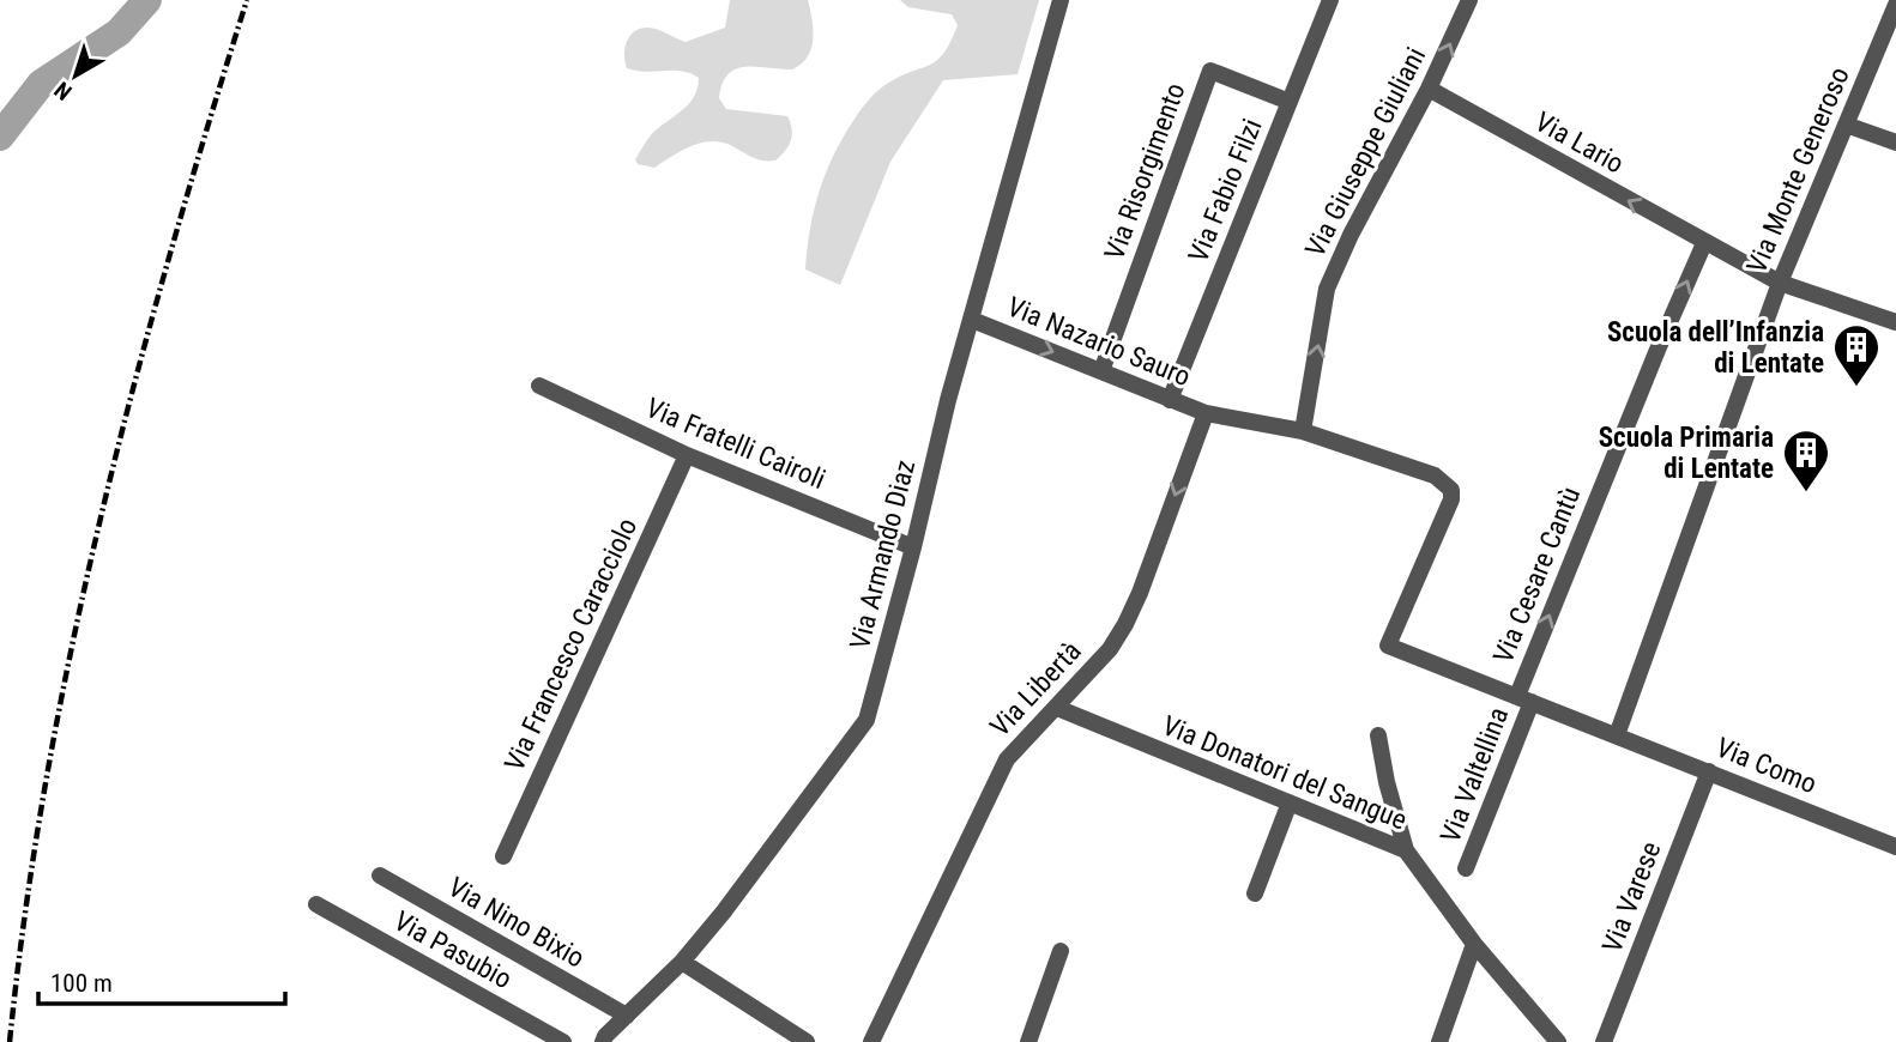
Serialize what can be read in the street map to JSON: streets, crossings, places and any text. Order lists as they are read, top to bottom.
{
  "streets": {
    "street": [
      "Via Lario",
      "Via Giuseppe Giuliani",
      "Via Monte Generoso",
      "Via Risorgimento",
      "Via Fabio Filzi",
      "Via Nazario Sauro",
      "Via Fratelli Cairoli",
      "Via Armando Diaz",
      "Via Cesare Cantù",
      "Via Francesco Caracciolo",
      "Via Libertà",
      "Via Como",
      "Via Donatori del Sangue",
      "Via Valtellina",
      "Via Varese",
      "Via Nino Bixio",
      "Via Pasubio"
    ]
  },
  "crossings": [
    ["Via Lario", "Via Giuseppe Giuliani"],
    ["Via Lario", "Via Monte Generoso"],
    ["Via Lario", "Via Cesare Cantù"],
    ["Via Giuseppe Giuliani", "Via Nazario Sauro"],
    ["Via Monte Generoso", "Via Como"],
    ["Via Risorgimento", "Via Fabio Filzi"],
    ["Via Risorgimento", "Via Nazario Sauro"],
    ["Via Fabio Filzi", "Via Nazario Sauro"],
    ["Via Nazario Sauro", "Via Armando Diaz"],
    ["Via Nazario Sauro", "Via Libertà"],
    ["Via Nazario Sauro", "Via Como"],
    ["Via Fratelli Cairoli", "Via Armando Diaz"],
    ["Via Fratelli Cairoli", "Via Francesco Caracciolo"],
    ["Via Armando Diaz", "Via Nino Bixio"],
    ["Via Cesare Cantù", "Via Como"],
    ["Via Cesare Cantù", "Via Valtellina"],
    ["Via Libertà", "Via Donatori del Sangue"],
    ["Via Como", "Via Valtellina"],
    ["Via Como", "Via Varese"]
  ],
  "one_way": [
    "Via Lario",
    "Via Giuseppe Giuliani",
    "Via Cesare Cantù",
    "Via Libertà"
  ],
  "places": {
    "building": ["Scuola dell’Infanzia di Lentate", "Scuola Primaria di Lentate"]
  },
  "scale_bar": "100 m",
  "north": "bottom left"
}
